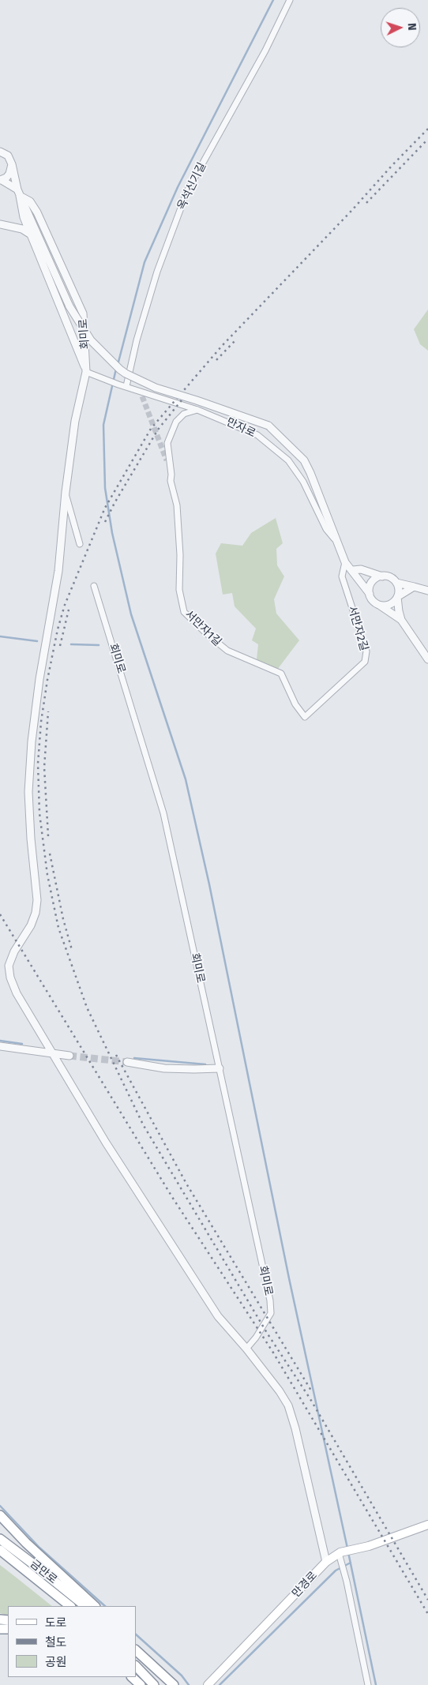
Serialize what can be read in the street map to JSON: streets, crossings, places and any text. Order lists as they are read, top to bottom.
{
  "streets": {
    "highway": ["금만로"],
    "main road": ["만경로"],
    "street": [
      "옥석신기길",
      "회미로",
      "만자로",
      "서만자1길",
      "서만자2길"
    ]
  },
  "crossings": [
    ["옥석신기길", "만자로"],
    ["회미로", "만자로"],
    ["만자로", "서만자1길"],
    ["만자로", "서만자2길"],
    ["서만자1길", "서만자2길"]
  ],
  "legend": ["도로", "철도", "공원"],
  "north": "right"
}
